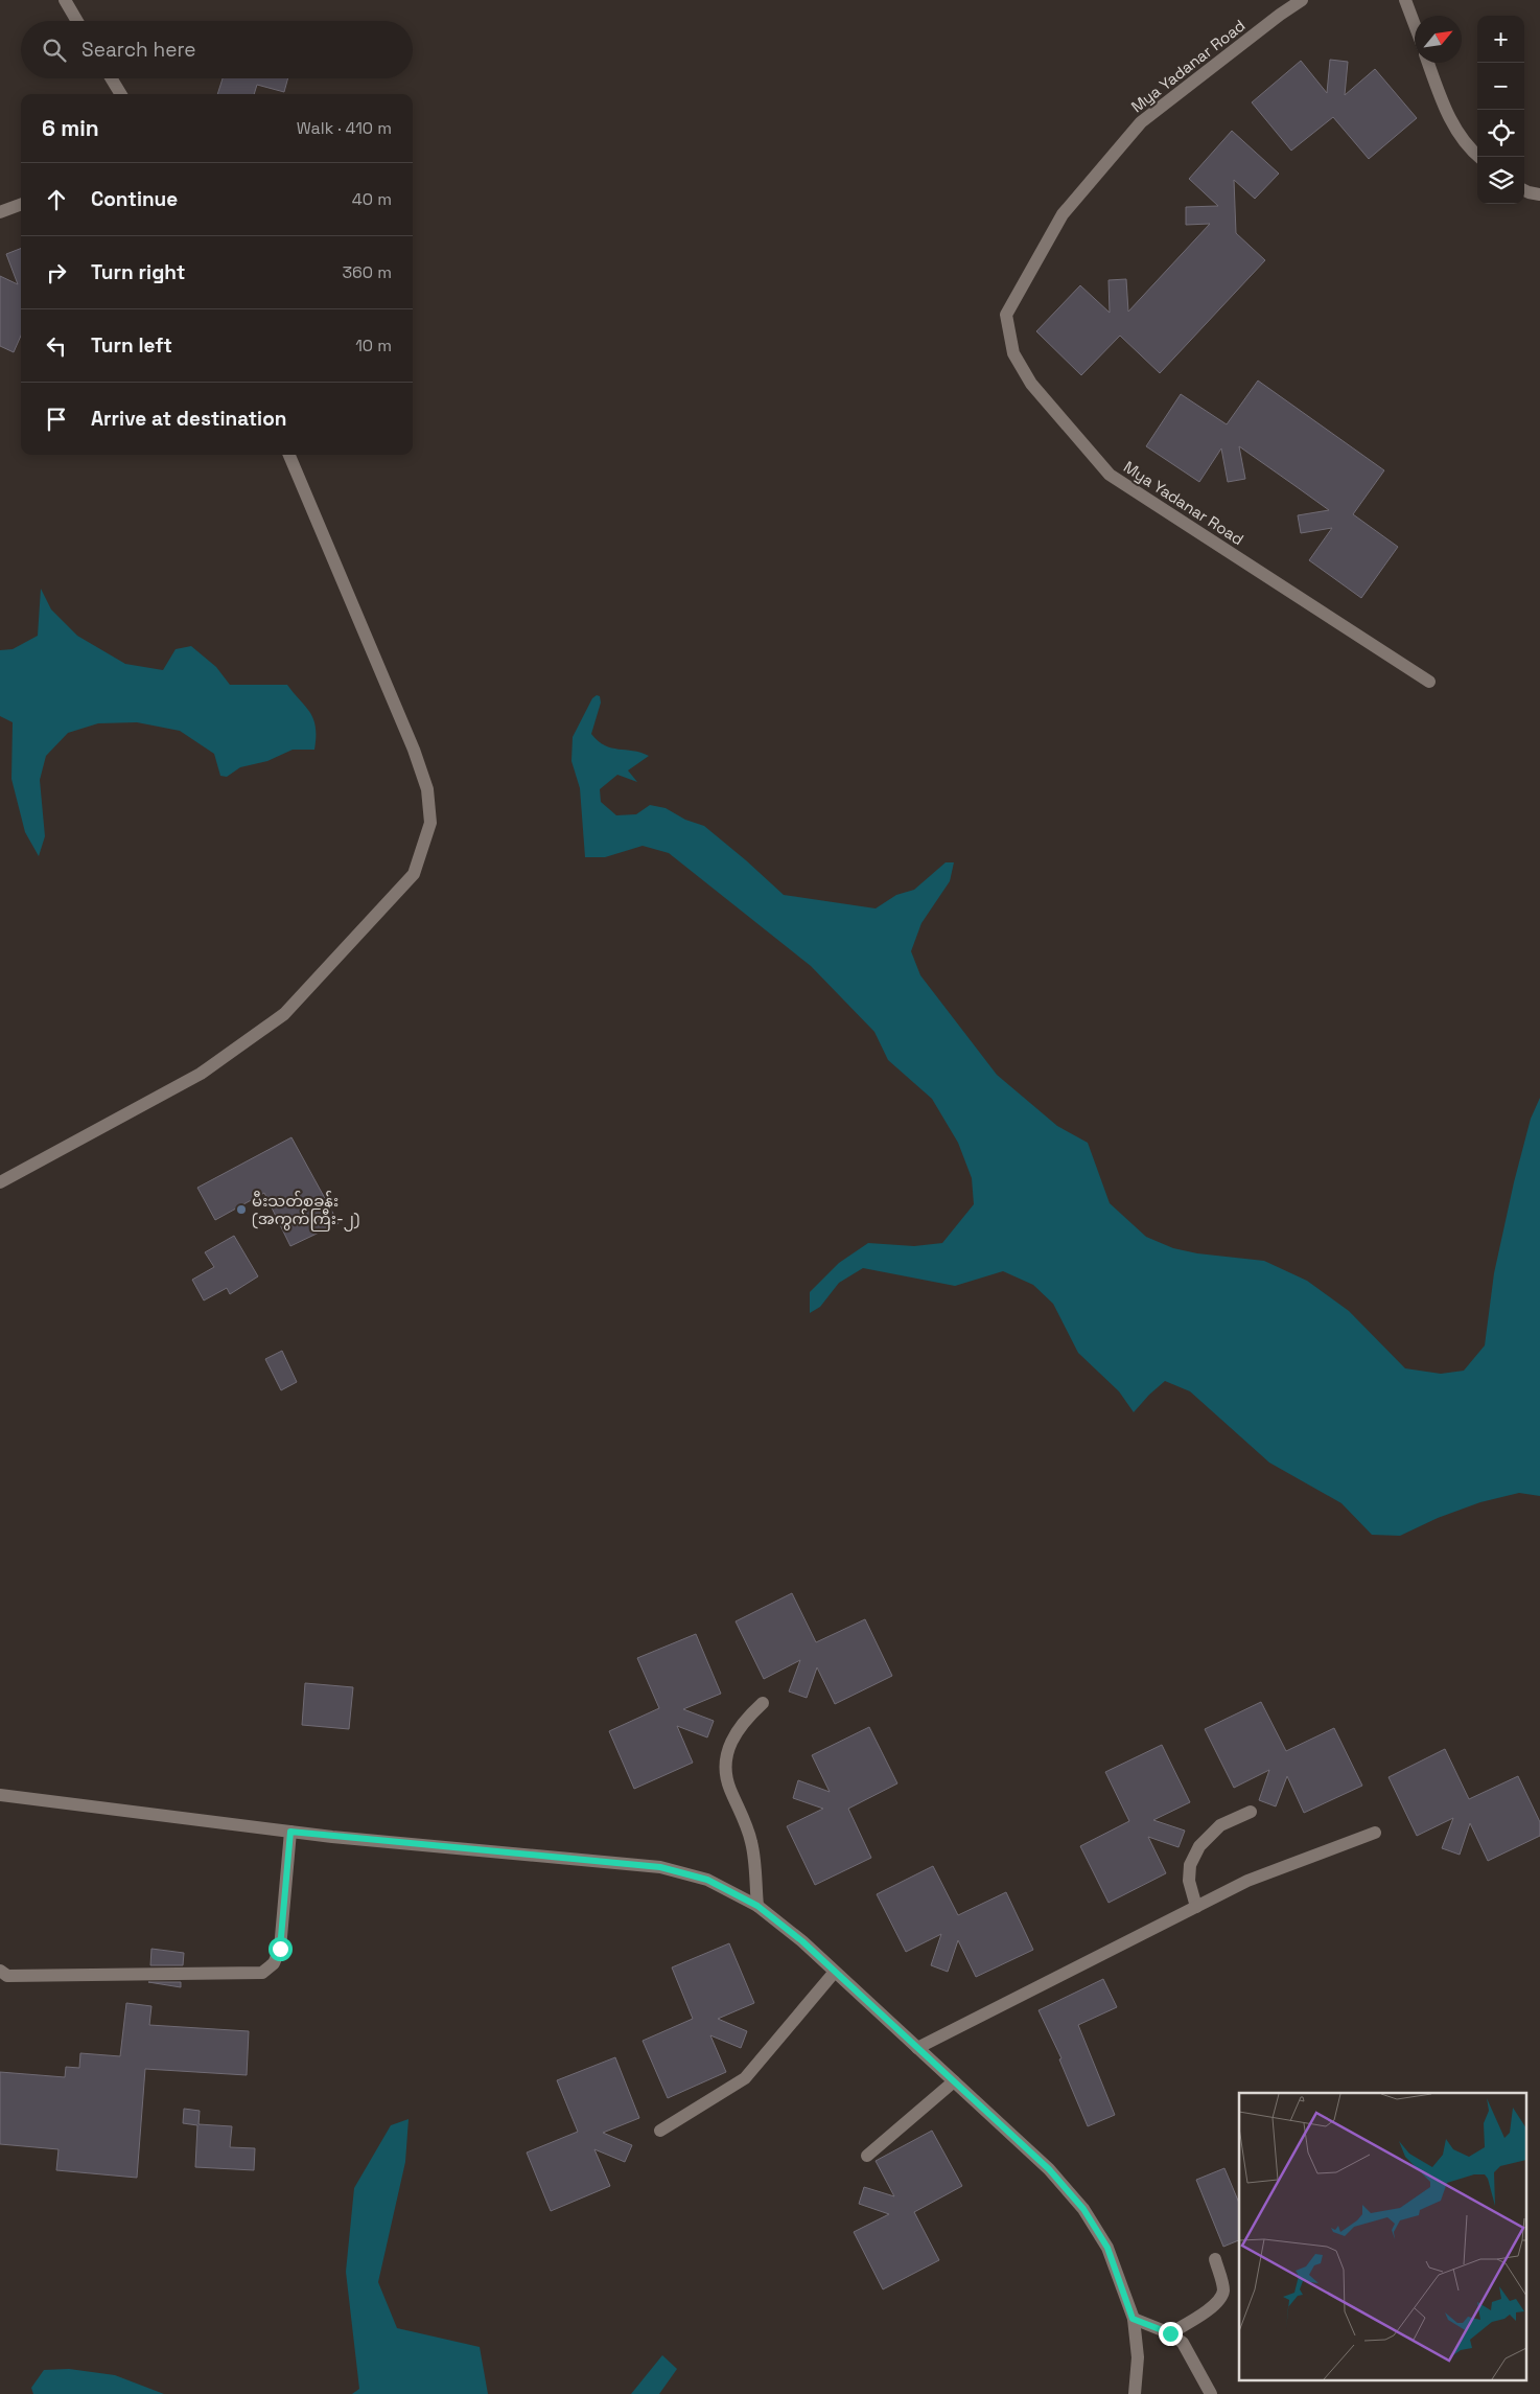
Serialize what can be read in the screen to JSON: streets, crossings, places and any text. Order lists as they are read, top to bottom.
{
  "streets": {
    "street": ["Mya Yadanar Road"]
  },
  "places": ["မီးသတ်စခန်း (အကွက်ကြီး-၂)"],
  "north": "top right",
  "page": {
    "map_buttons": ["+", "−"],
    "search": "Search here",
    "heading": ["6 min", "Walk · 410 m"],
    "list": [
      ["Continue", "40 m"],
      ["Turn right", "360 m"],
      ["Turn left", "10 m"],
      "Arrive at destination"
    ]
  }
}
